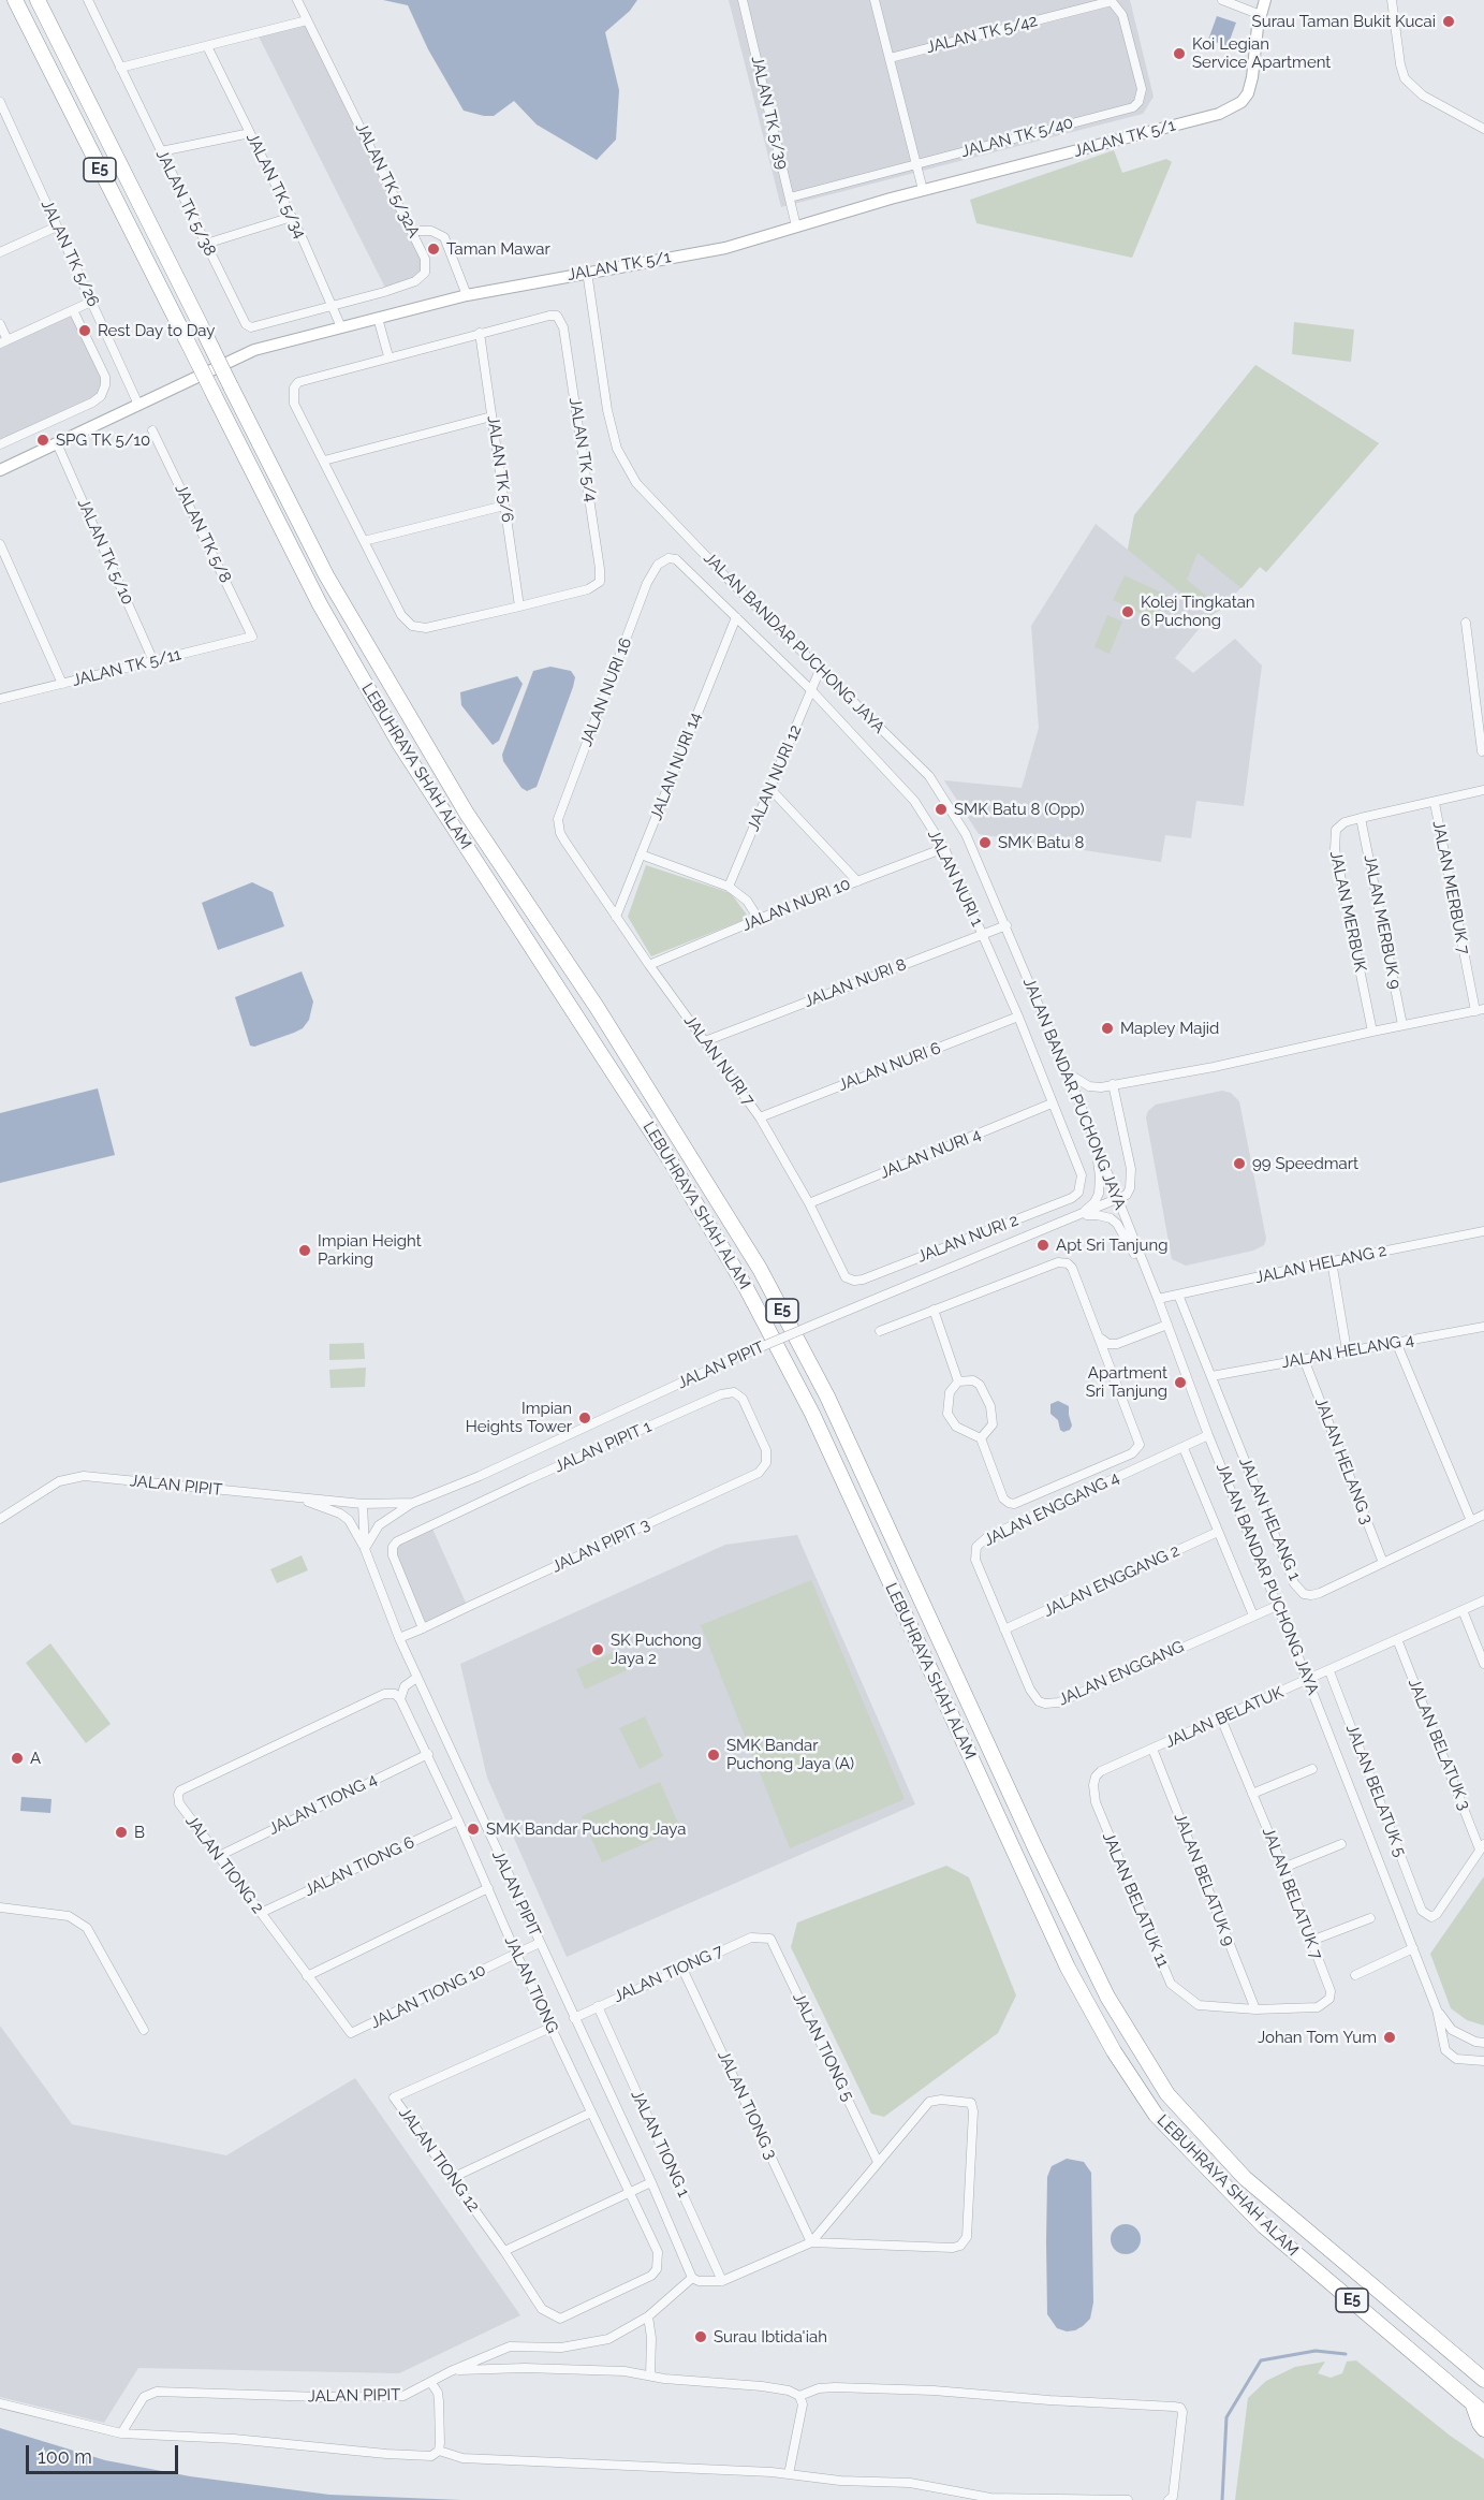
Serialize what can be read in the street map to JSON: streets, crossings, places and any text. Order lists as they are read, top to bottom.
{
  "streets": {
    "highway": ["E5", "LEBUHRAYA SHAH ALAM"],
    "street": [
      "JALAN TK 5/42",
      "JALAN TK 5/39",
      "JALAN TK 5/40",
      "JALAN TK 5/1",
      "JALAN TK 5/32A",
      "JALAN TK 5/34",
      "JALAN TK 5/38",
      "JALAN TK 5/26",
      "JALAN TK 5/4",
      "JALAN TK 5/6",
      "JALAN TK 5/8",
      "JALAN TK 5/10",
      "JALAN BANDAR PUCHONG JAYA",
      "JALAN TK 5/11",
      "JALAN NURI 16",
      "JALAN NURI 14",
      "JALAN NURI 12",
      "JALAN NURI 1",
      "JALAN MERBUK 7",
      "JALAN NURI 10",
      "JALAN MERBUK",
      "JALAN MERBUK 9",
      "JALAN NURI 8",
      "JALAN NURI 7",
      "JALAN NURI 6",
      "JALAN NURI 4",
      "JALAN NURI 2",
      "JALAN HELANG 2",
      "JALAN HELANG 4",
      "JALAN PIPIT",
      "JALAN PIPIT 1",
      "JALAN HELANG 3",
      "JALAN ENGGANG 4",
      "JALAN HELANG 1",
      "JALAN PIPIT 3",
      "JALAN ENGGANG 2",
      "JALAN ENGGANG",
      "JALAN BELATUK",
      "JALAN BELATUK 3",
      "JALAN BELATUK 5",
      "JALAN TIONG 4",
      "JALAN TIONG 2",
      "JALAN TIONG 6",
      "JALAN BELATUK 9",
      "JALAN BELATUK 7",
      "JALAN BELATUK 11",
      "JALAN TIONG 7",
      "JALAN TIONG",
      "JALAN TIONG 10",
      "JALAN TIONG 5",
      "JALAN TIONG 3",
      "JALAN TIONG 1",
      "JALAN TIONG 12"
    ]
  },
  "crossings": [
    ["JALAN TK 5/42", "JALAN TK 5/40"],
    ["JALAN TK 5/39", "JALAN TK 5/40"],
    ["JALAN TK 5/39", "JALAN TK 5/1"],
    ["JALAN TK 5/1", "JALAN TK 5/34"],
    ["JALAN TK 5/1", "JALAN TK 5/26"],
    ["JALAN TK 5/1", "JALAN TK 5/10"],
    ["JALAN TK 5/1", "JALAN BANDAR PUCHONG JAYA"],
    ["JALAN TK 5/32A", "JALAN TK 5/34"],
    ["JALAN TK 5/32A", "JALAN TK 5/38"],
    ["JALAN TK 5/34", "JALAN TK 5/38"],
    ["JALAN TK 5/4", "JALAN TK 5/6"],
    ["JALAN TK 5/8", "JALAN TK 5/11"],
    ["JALAN TK 5/10", "JALAN TK 5/11"],
    ["JALAN BANDAR PUCHONG JAYA", "JALAN NURI 12"],
    ["JALAN BANDAR PUCHONG JAYA", "JALAN NURI 8"],
    ["JALAN BANDAR PUCHONG JAYA", "JALAN HELANG 2"],
    ["JALAN BANDAR PUCHONG JAYA", "JALAN PIPIT"],
    ["JALAN BANDAR PUCHONG JAYA", "JALAN ENGGANG 4"],
    ["JALAN BANDAR PUCHONG JAYA", "JALAN ENGGANG"],
    ["JALAN BANDAR PUCHONG JAYA", "JALAN BELATUK"],
    ["JALAN NURI 16", "JALAN NURI 1"],
    ["JALAN NURI 16", "JALAN NURI 7"],
    ["JALAN NURI 14", "JALAN NURI 1"],
    ["JALAN NURI 14", "JALAN NURI 7"],
    ["JALAN NURI 12", "JALAN NURI 1"],
    ["JALAN NURI 1", "JALAN NURI 10"],
    ["JALAN NURI 1", "JALAN NURI 8"],
    ["JALAN NURI 1", "JALAN NURI 6"],
    ["JALAN NURI 1", "JALAN NURI 4"],
    ["JALAN NURI 1", "JALAN NURI 2"],
    ["JALAN MERBUK 7", "JALAN MERBUK"],
    ["JALAN NURI 10", "JALAN NURI 7"],
    ["JALAN MERBUK", "JALAN MERBUK 9"],
    ["JALAN NURI 8", "JALAN NURI 7"],
    ["JALAN NURI 7", "JALAN NURI 6"],
    ["JALAN NURI 7", "JALAN NURI 4"],
    ["JALAN NURI 7", "JALAN NURI 2"],
    ["JALAN HELANG 2", "JALAN HELANG 1"],
    ["JALAN HELANG 4", "JALAN HELANG 3"],
    ["JALAN HELANG 4", "JALAN HELANG 1"],
    ["JALAN PIPIT", "JALAN PIPIT 3"],
    ["JALAN PIPIT", "JALAN TIONG 7"],
    ["JALAN PIPIT", "JALAN TIONG 10"],
    ["JALAN PIPIT 1", "JALAN PIPIT 3"],
    ["JALAN HELANG 3", "JALAN HELANG 1"],
    ["JALAN ENGGANG 4", "JALAN ENGGANG 2"],
    ["JALAN ENGGANG 4", "JALAN ENGGANG"],
    ["JALAN ENGGANG 2", "JALAN ENGGANG"],
    ["JALAN BELATUK", "JALAN BELATUK 3"],
    ["JALAN BELATUK", "JALAN BELATUK 5"],
    ["JALAN BELATUK", "JALAN BELATUK 9"],
    ["JALAN BELATUK", "JALAN BELATUK 7"],
    ["JALAN BELATUK", "JALAN BELATUK 11"],
    ["JALAN BELATUK 3", "JALAN BELATUK 5"],
    ["JALAN TIONG 4", "JALAN TIONG 2"],
    ["JALAN TIONG 4", "JALAN TIONG"],
    ["JALAN TIONG 2", "JALAN TIONG 6"],
    ["JALAN TIONG 2", "JALAN TIONG"],
    ["JALAN TIONG 2", "JALAN TIONG 10"],
    ["JALAN TIONG 6", "JALAN TIONG"],
    ["JALAN BELATUK 9", "JALAN BELATUK 7"],
    ["JALAN BELATUK 9", "JALAN BELATUK 11"],
    ["JALAN BELATUK 7", "JALAN BELATUK 11"],
    ["JALAN TIONG 7", "JALAN TIONG 5"],
    ["JALAN TIONG 7", "JALAN TIONG 3"],
    ["JALAN TIONG 7", "JALAN TIONG 1"],
    ["JALAN TIONG", "JALAN TIONG 10"],
    ["JALAN TIONG", "JALAN TIONG 12"]
  ],
  "places": [
    "Surau Taman Bukit Kucai",
    "Koi Legian Service Apartment",
    "Taman Mawar",
    "Rest Day to Day",
    "SPG TK 5/10",
    "Kolej Tingkatan 6 Puchong",
    "SMK Batu 8 (Opp)",
    "SMK Batu 8",
    "Mapley Majid",
    "99 Speedmart",
    "Apt Sri Tanjung",
    "Impian Height Parking",
    "Apartment Sri Tanjung",
    "Impian Heights Tower",
    "SK Puchong Jaya 2",
    "SMK Bandar Puchong Jaya (A)",
    "A",
    "SMK Bandar Puchong Jaya",
    "B",
    "Johan Tom Yum",
    "Surau Ibtida'iah"
  ],
  "scale_bar": "100 m"
}
